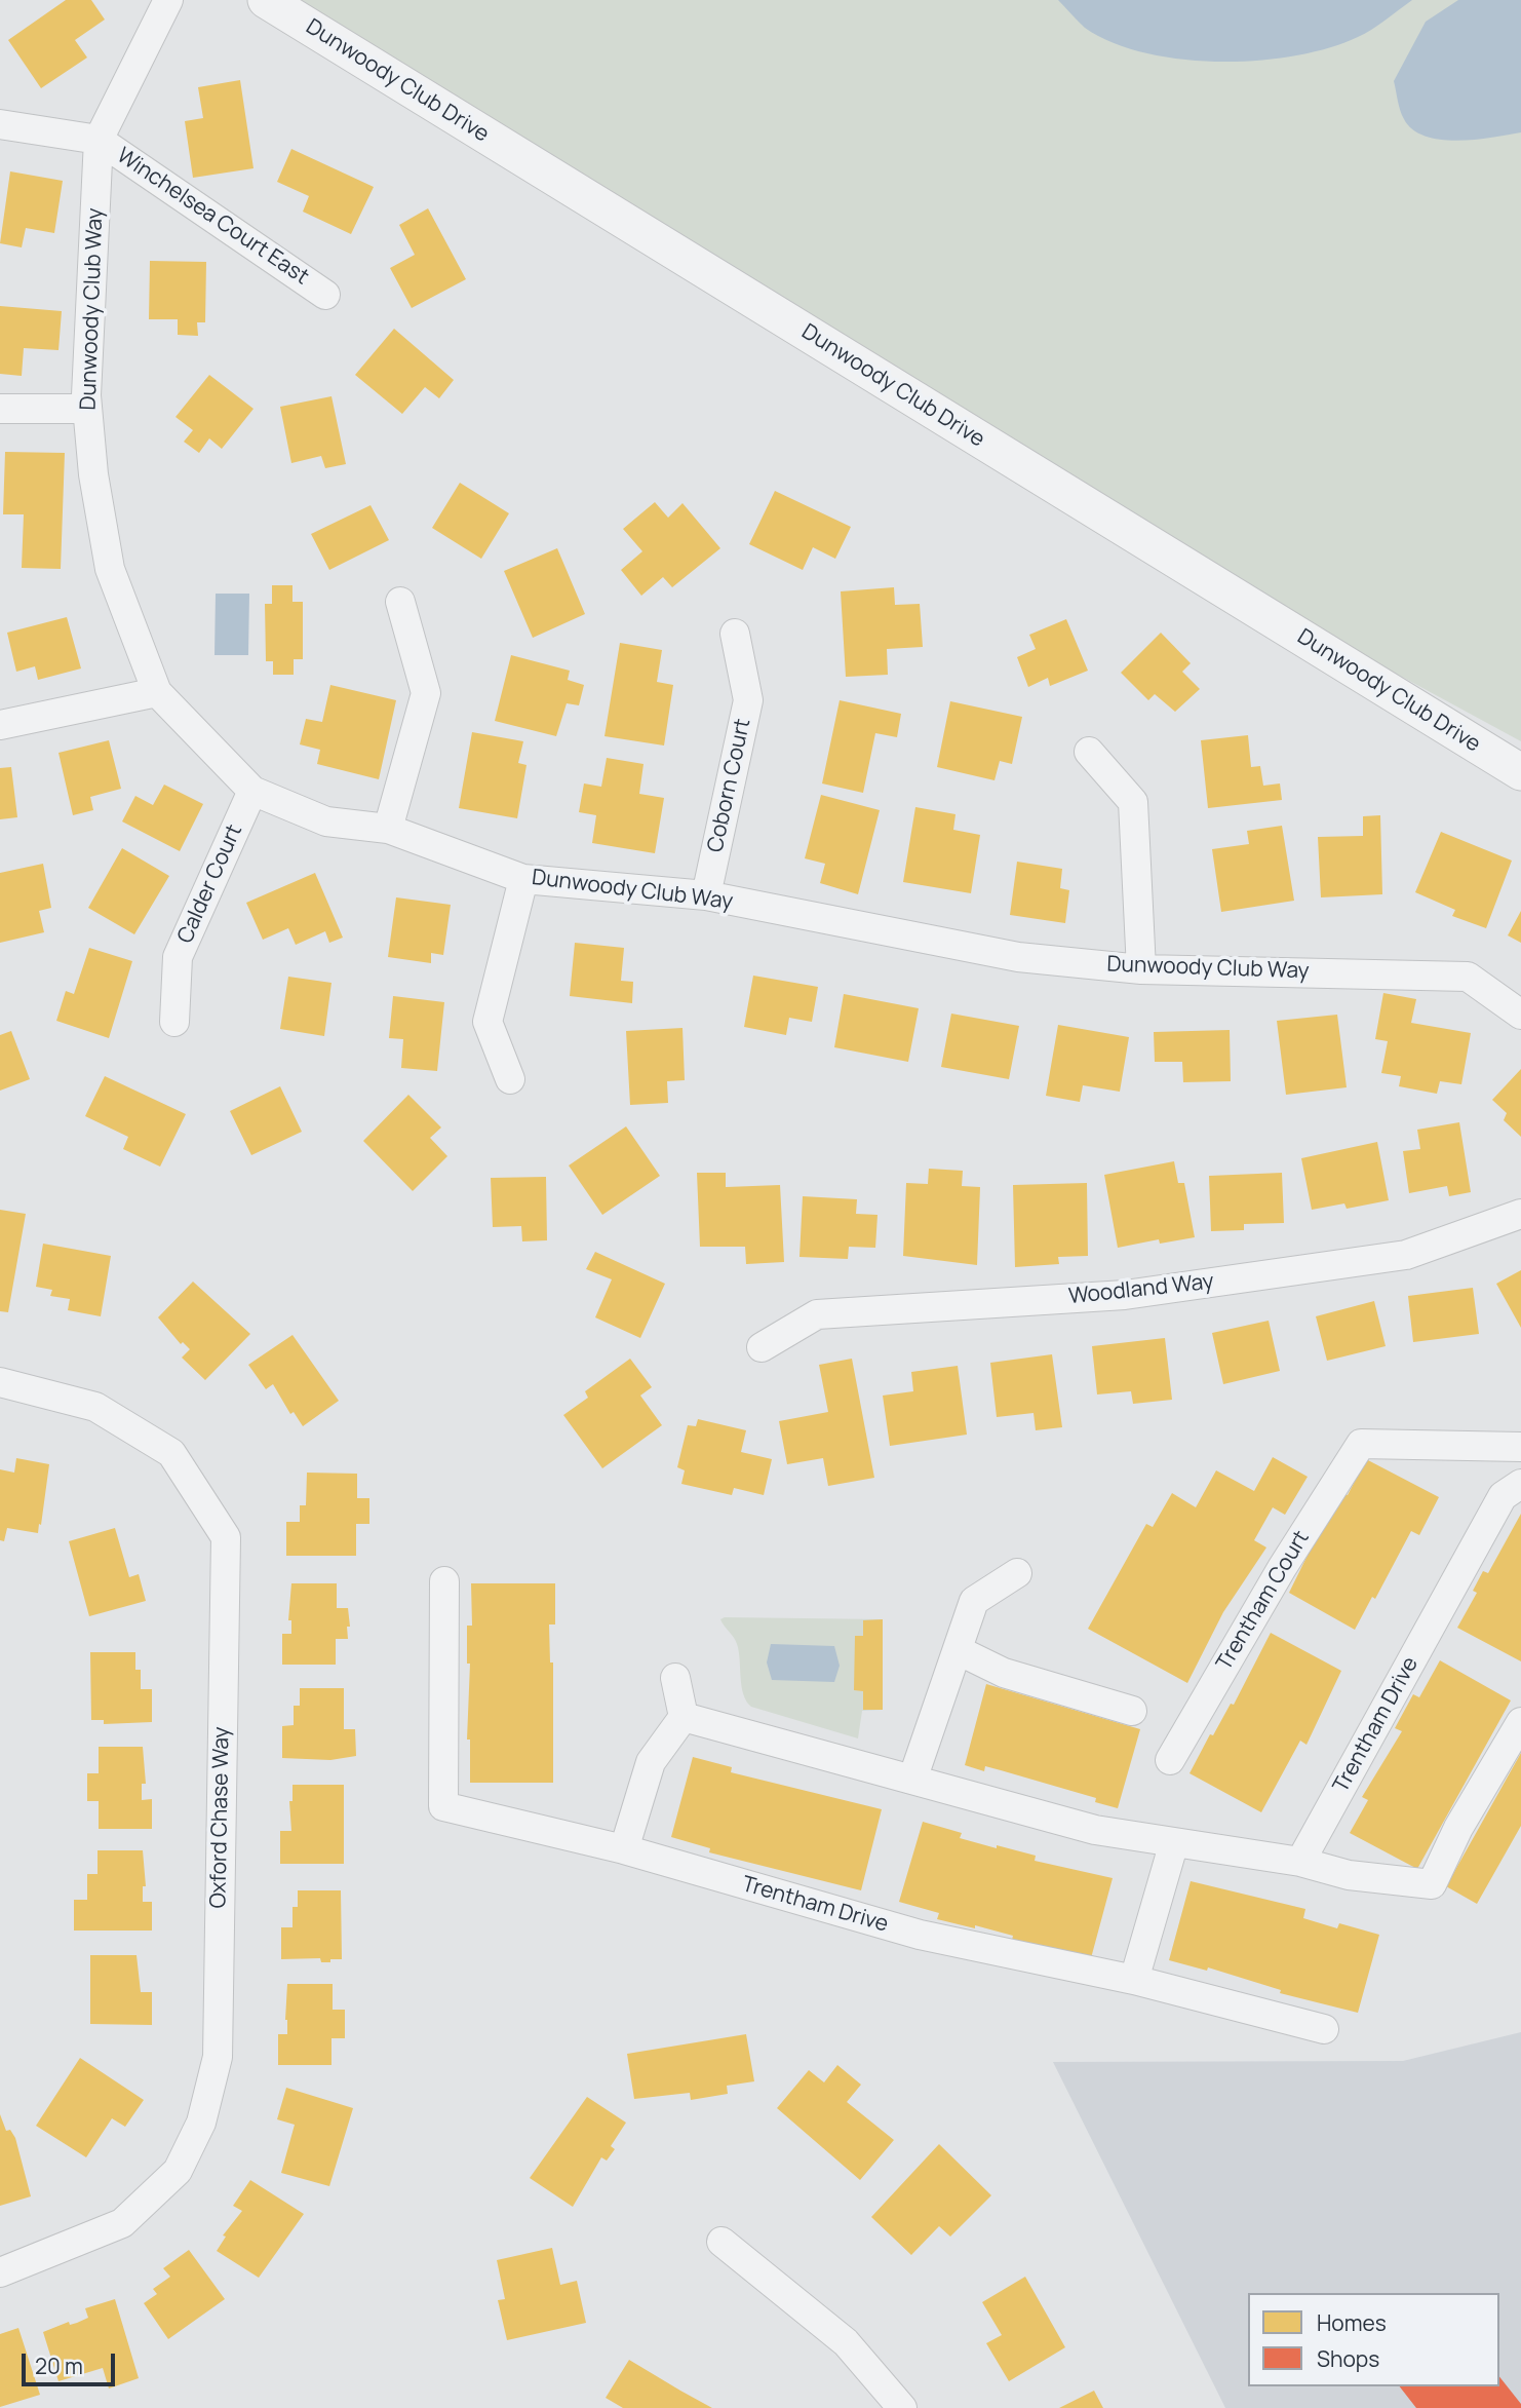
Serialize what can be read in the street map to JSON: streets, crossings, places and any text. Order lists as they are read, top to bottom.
{
  "streets": {
    "street": [
      "Dunwoody Club Drive",
      "Winchelsea Court East",
      "Dunwoody Club Way",
      "Coborn Court",
      "Calder Court",
      "Woodland Way",
      "Trentham Court",
      "Trentham Drive",
      "Oxford Chase Way"
    ]
  },
  "crossings": [
    ["Winchelsea Court East", "Dunwoody Club Way"],
    ["Dunwoody Club Way", "Coborn Court"],
    ["Dunwoody Club Way", "Calder Court"]
  ],
  "legend": ["Homes", "Shops"],
  "scale_bar": "20 m"
}
